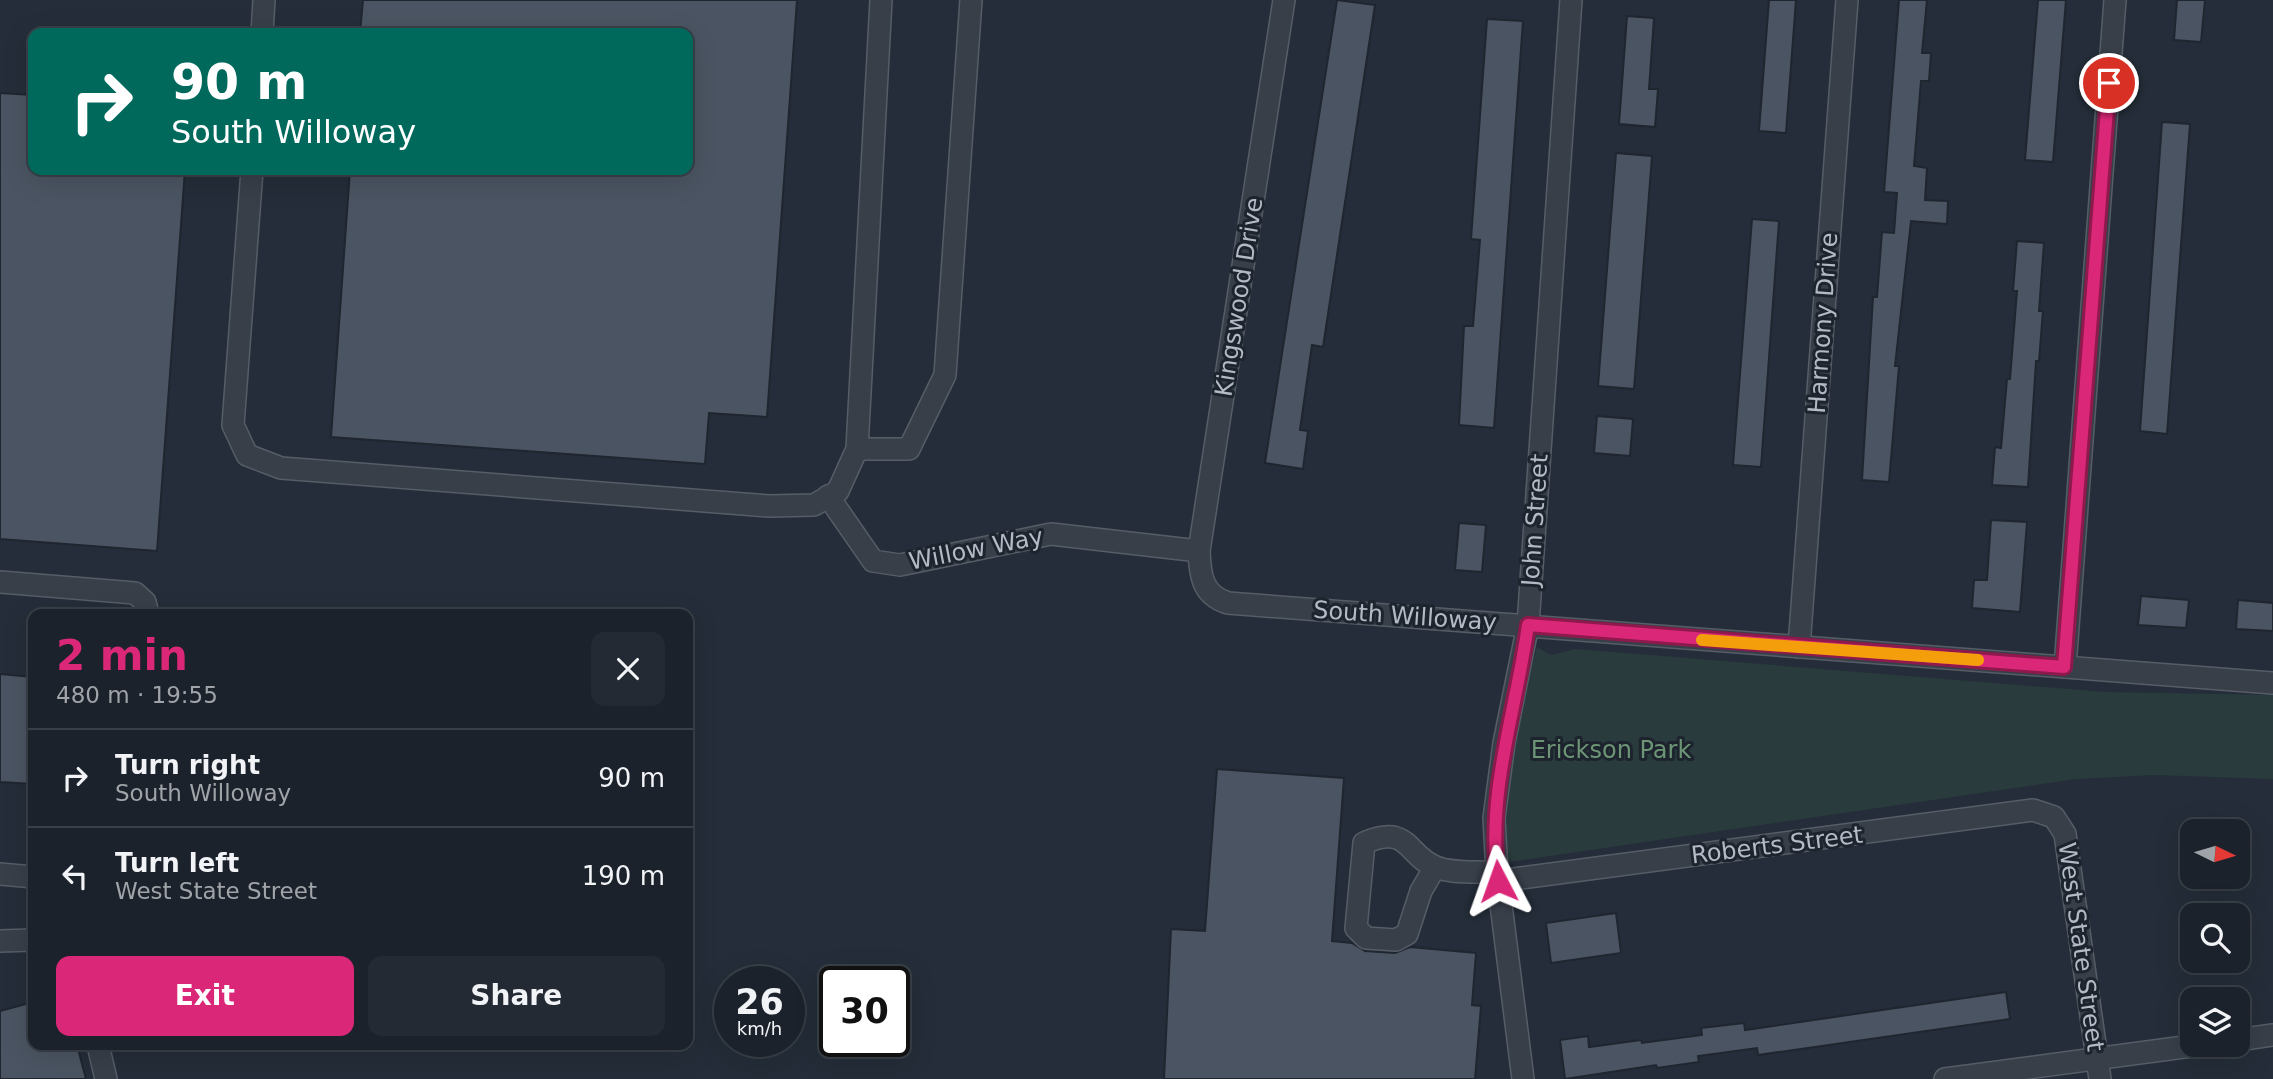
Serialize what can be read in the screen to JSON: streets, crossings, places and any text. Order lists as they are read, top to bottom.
{
  "streets": {
    "street": [
      "Kingswood Drive",
      "Harmony Drive",
      "John Street",
      "Willow Way",
      "South Willoway",
      "Roberts Street",
      "West State Street"
    ]
  },
  "crossings": [
    ["Kingswood Drive", "Willow Way"],
    ["Kingswood Drive", "South Willoway"],
    ["Harmony Drive", "South Willoway"],
    ["John Street", "South Willoway"],
    ["John Street", "Roberts Street"],
    ["Roberts Street", "West State Street"]
  ],
  "parks": ["Erickson Park"],
  "north": "right",
  "page": {
    "turn": ["90 m", "South Willoway"],
    "heading": ["2 min", "480 m · 19:55"],
    "list": [
      {
        "name": "Turn right",
        "note": "South Willoway",
        "value": "90 m"
      },
      {
        "name": "Turn left",
        "note": "West State Street",
        "value": "190 m"
      }
    ],
    "buttons": ["Exit", "Share"],
    "speed": "26 km/h",
    "limit": "30"
  }
}
